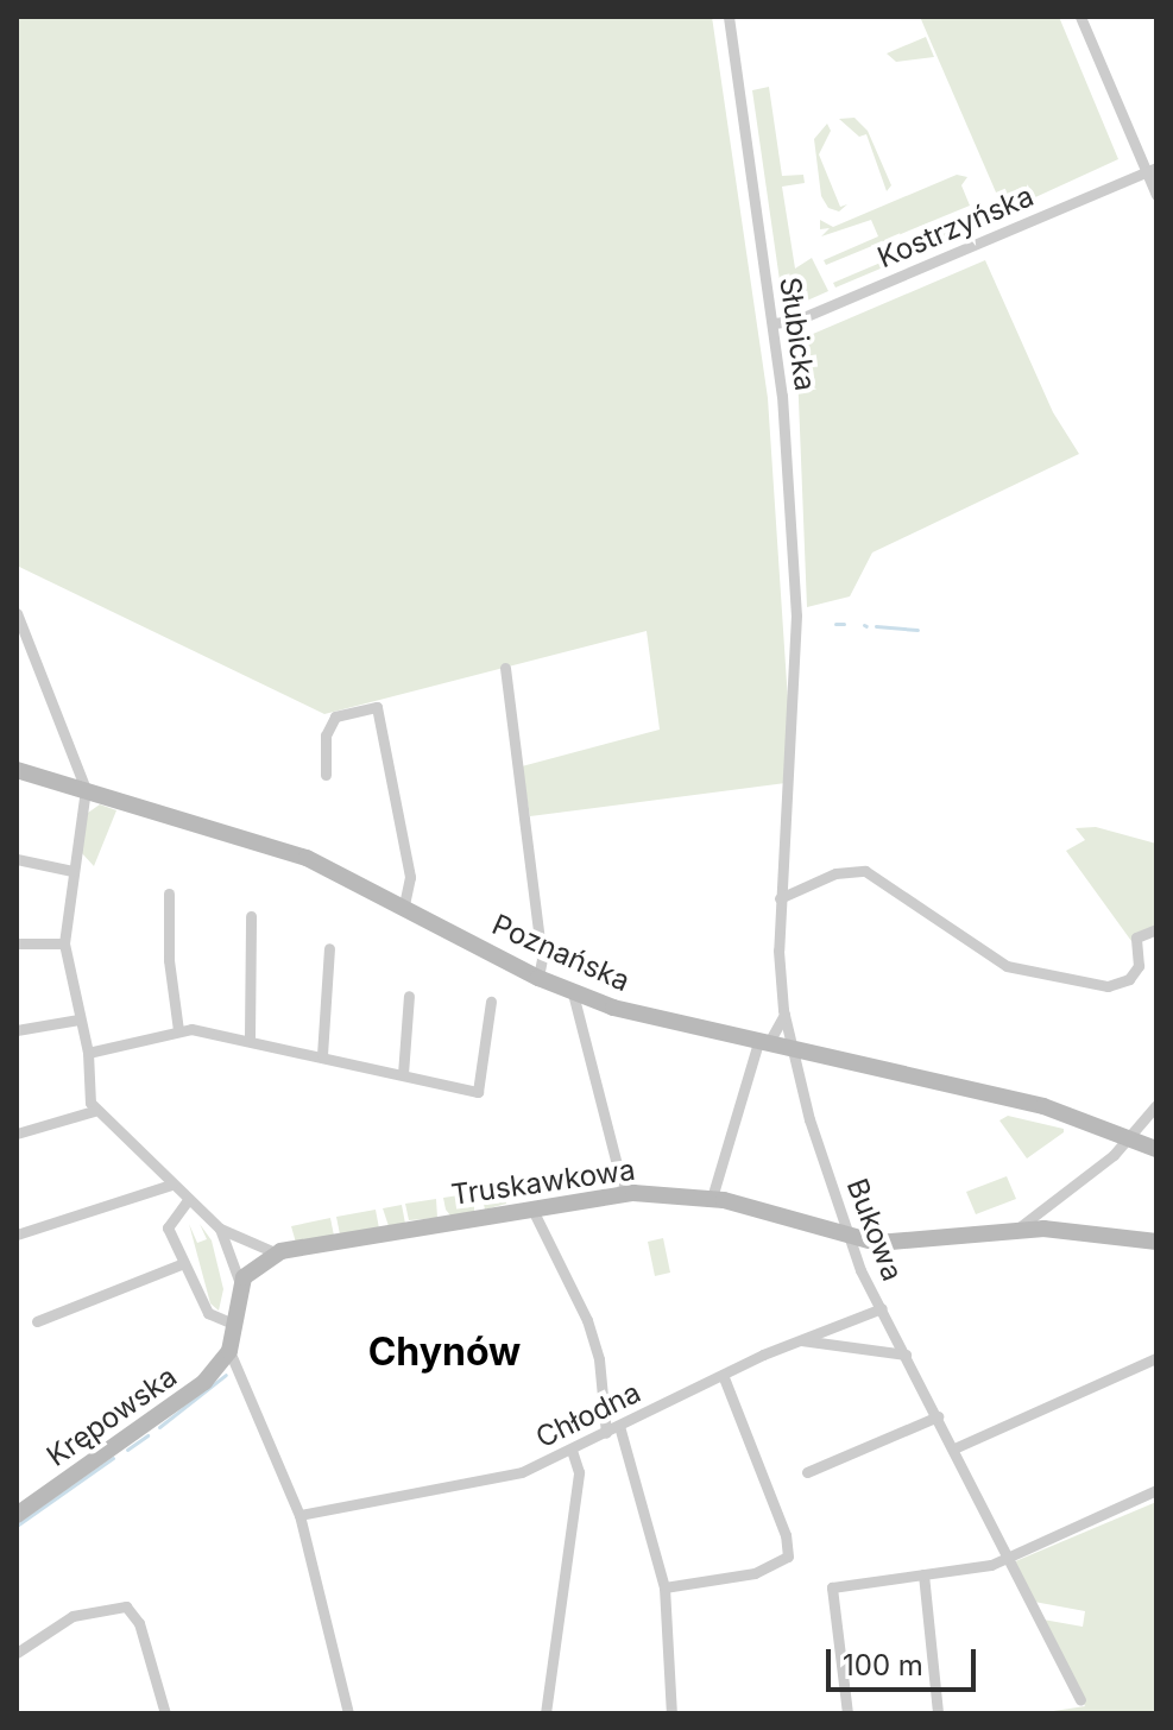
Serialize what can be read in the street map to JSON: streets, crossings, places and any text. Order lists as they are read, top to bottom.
{
  "streets": {
    "street": [
      "Kostrzyńska",
      "Słubicka",
      "Poznańska",
      "Truskawkowa",
      "Bukowa",
      "Chłodna",
      "Krępowska"
    ]
  },
  "crossings": [
    ["Kostrzyńska", "Słubicka"],
    ["Słubicka", "Bukowa"],
    ["Poznańska", "Bukowa"],
    ["Truskawkowa", "Bukowa"],
    ["Bukowa", "Chłodna"]
  ],
  "districts": ["Chynów"],
  "scale_bar": "100 m"
}
